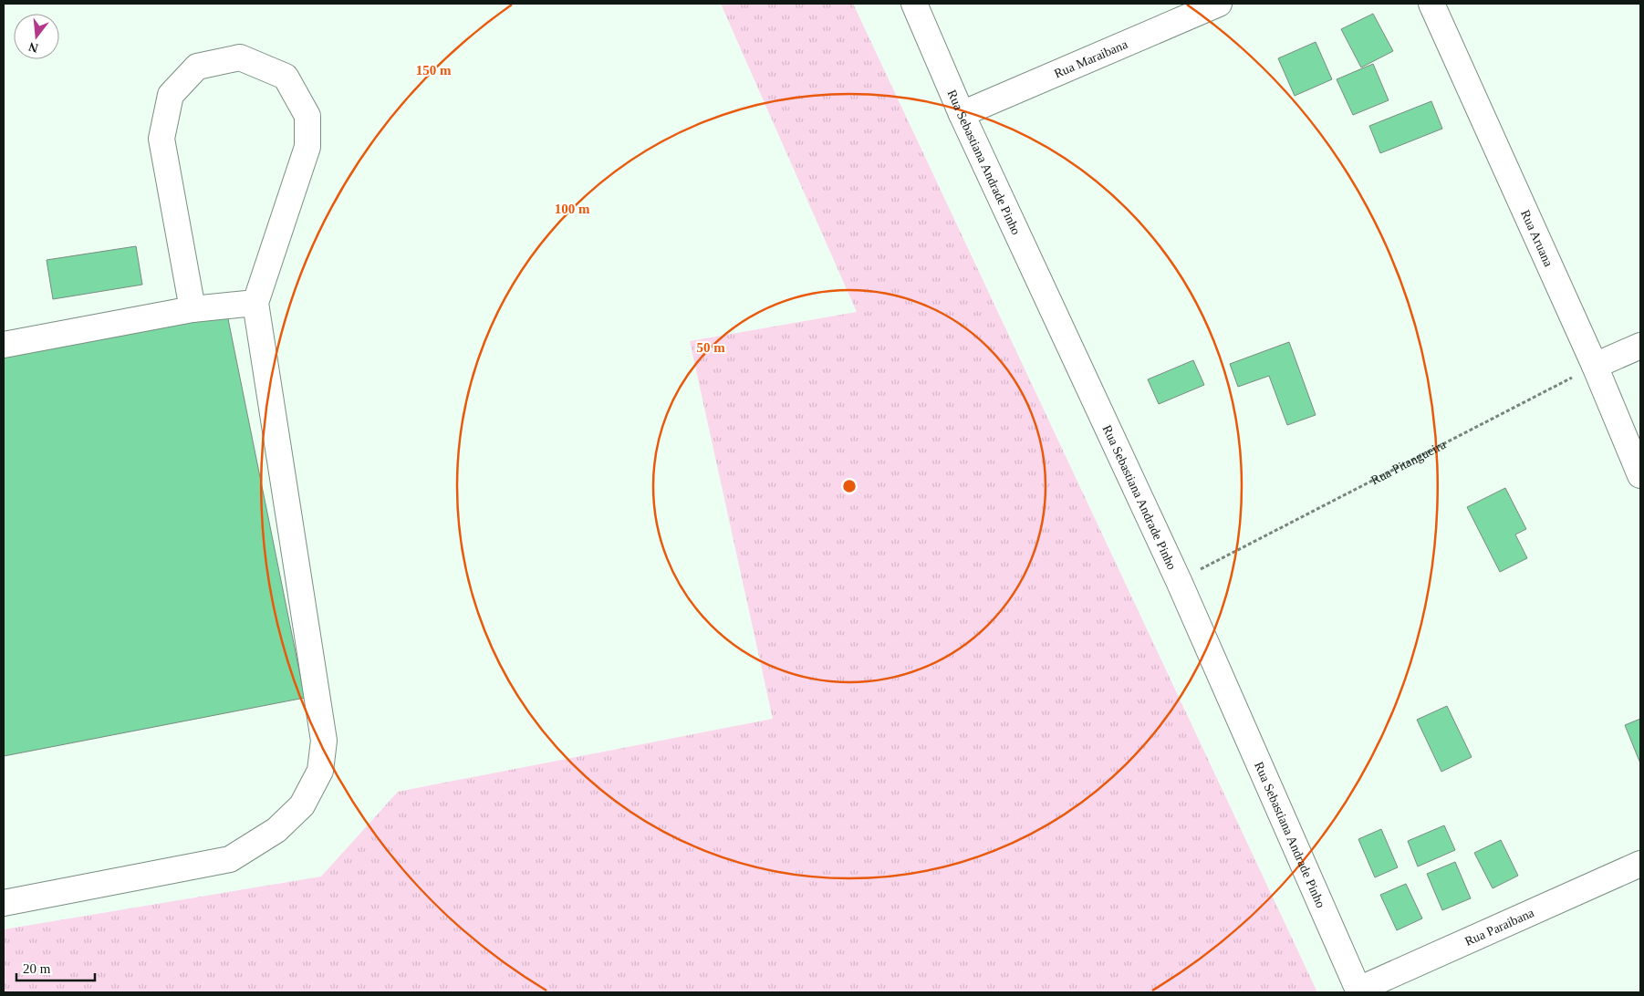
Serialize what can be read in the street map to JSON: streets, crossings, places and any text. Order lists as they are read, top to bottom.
{
  "streets": {
    "street": [
      "Rua Maraibana",
      "Rua Sebastiana Andrade Pinho",
      "Rua Aruana",
      "Rua Paraibana"
    ],
    "path": ["Rua Pitangueira"]
  },
  "crossings": [
    ["Rua Maraibana", "Rua Sebastiana Andrade Pinho"],
    ["Rua Sebastiana Andrade Pinho", "Rua Pitangueira"],
    ["Rua Sebastiana Andrade Pinho", "Rua Paraibana"],
    ["Rua Aruana", "Rua Pitangueira"]
  ],
  "scale_bar": "20 m",
  "north": "bottom",
  "rings": ["150 m", "100 m", "50 m"]
}
